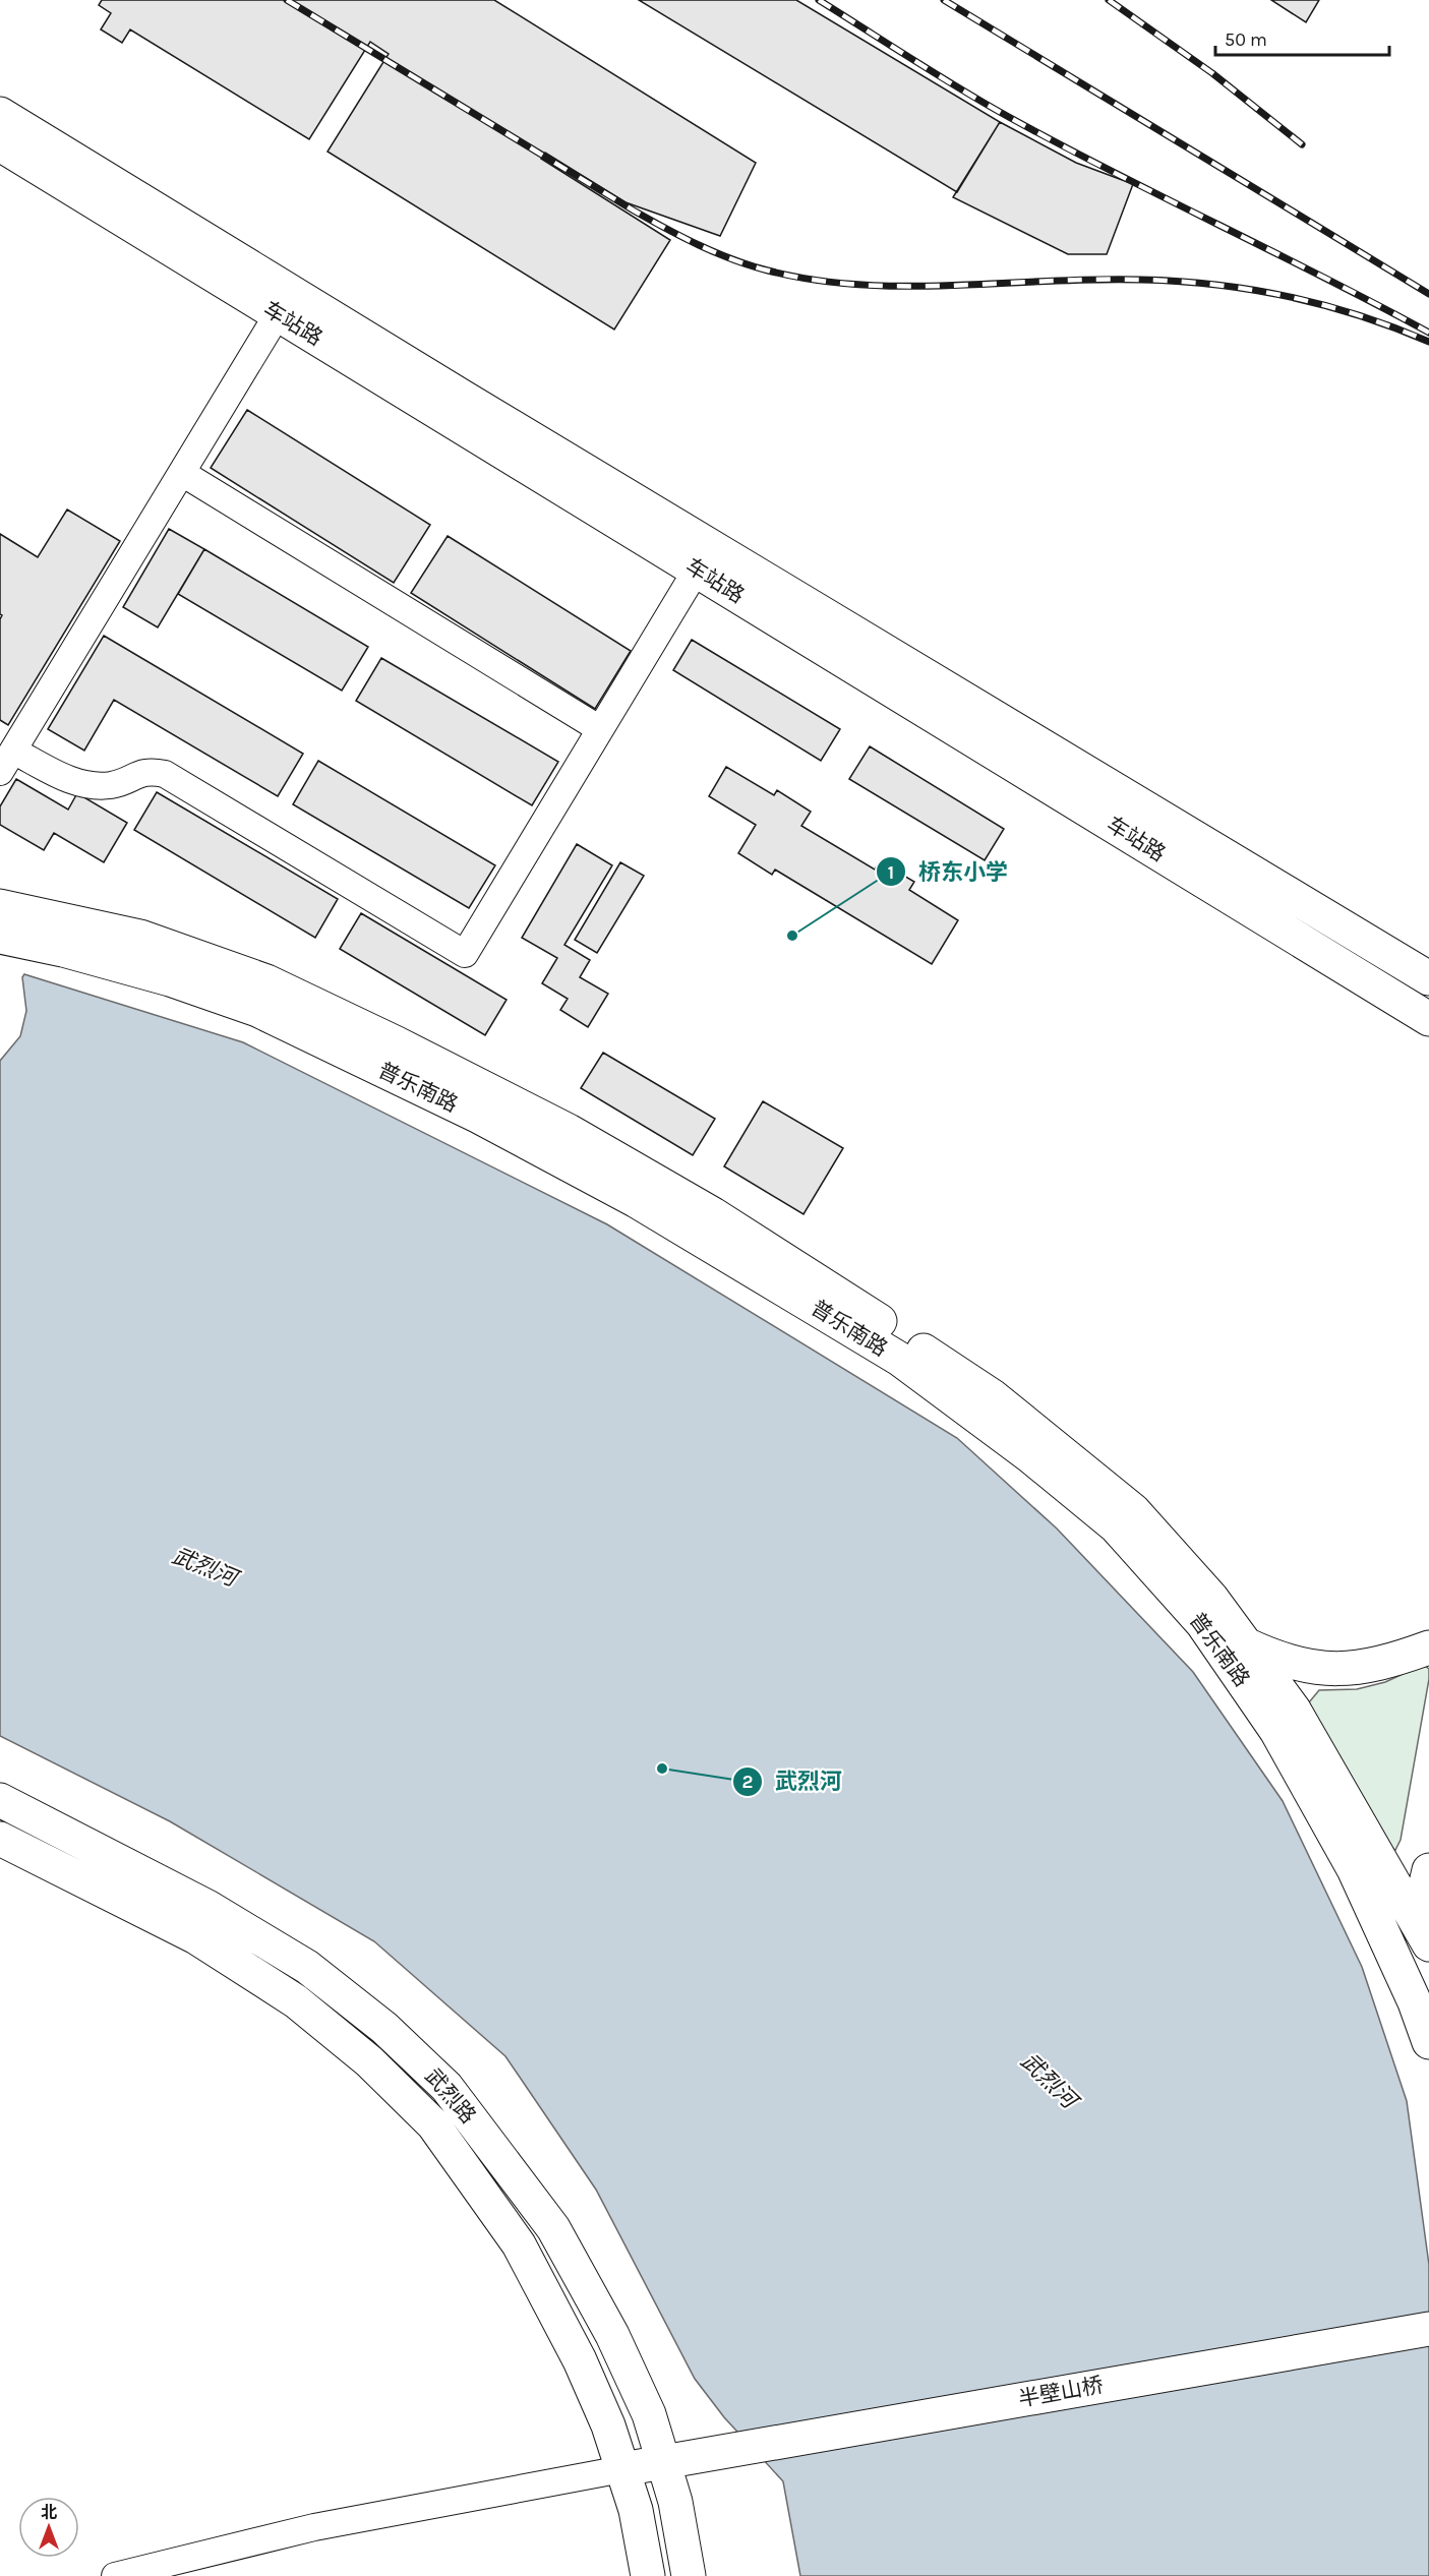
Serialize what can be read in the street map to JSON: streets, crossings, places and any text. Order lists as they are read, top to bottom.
{
  "streets": {
    "main road": [
      "车站路",
      "普乐南路",
      "武烈路",
      "半壁山桥"
    ]
  },
  "crossings": [
    ["武烈路", "半壁山桥"]
  ],
  "water": ["武烈河"],
  "places": ["桥东小学", "武烈河"],
  "scale_bar": "50 m",
  "north": "top"
}
